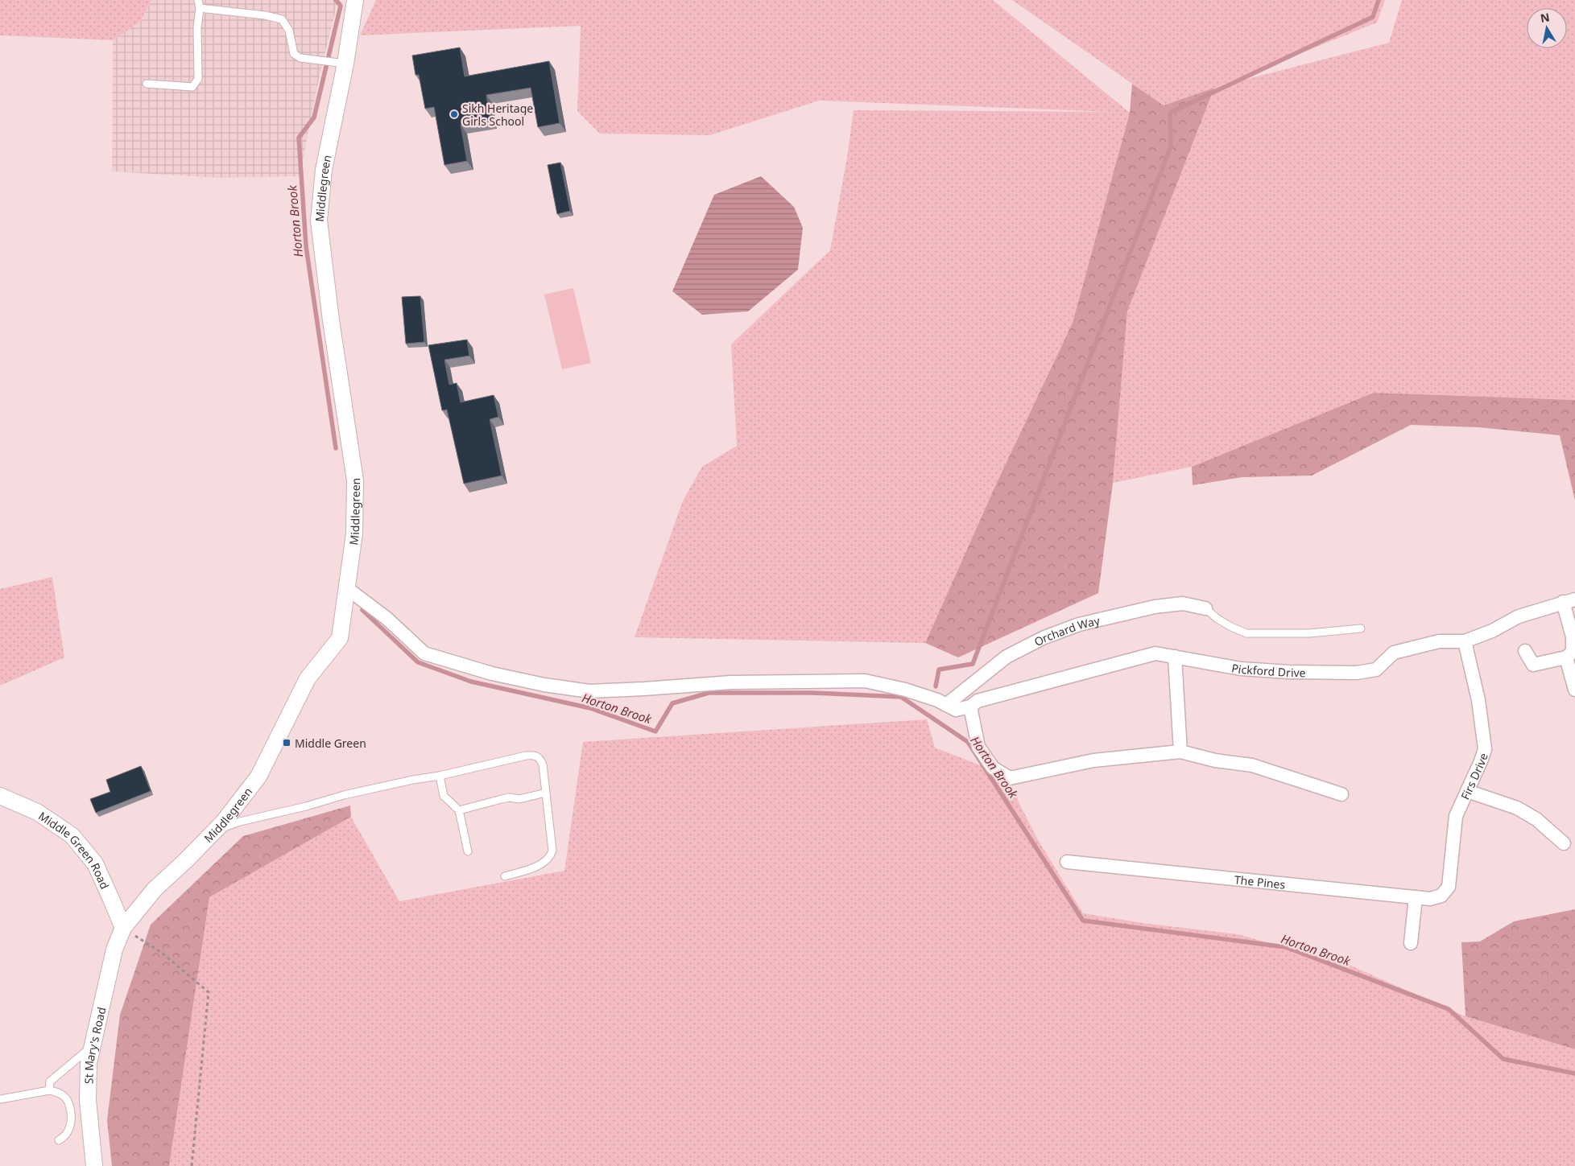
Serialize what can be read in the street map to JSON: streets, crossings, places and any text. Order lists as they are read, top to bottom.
{
  "streets": {
    "street": [
      "Middlegreen",
      "Orchard Way",
      "Pickford Drive",
      "Firs Drive",
      "Middle Green Road",
      "The Pines",
      "St Mary's Road"
    ]
  },
  "crossings": [
    ["Middlegreen", "Middle Green Road"],
    ["Middlegreen", "St Mary's Road"],
    ["Orchard Way", "Pickford Drive"],
    ["Pickford Drive", "Firs Drive"],
    ["Firs Drive", "The Pines"],
    ["Middle Green Road", "St Mary's Road"]
  ],
  "water": ["Horton Brook"],
  "places": {
    "other": ["Sikh Heritage Girls School"],
    "transit": ["Middle Green"]
  },
  "north": "top"
}
